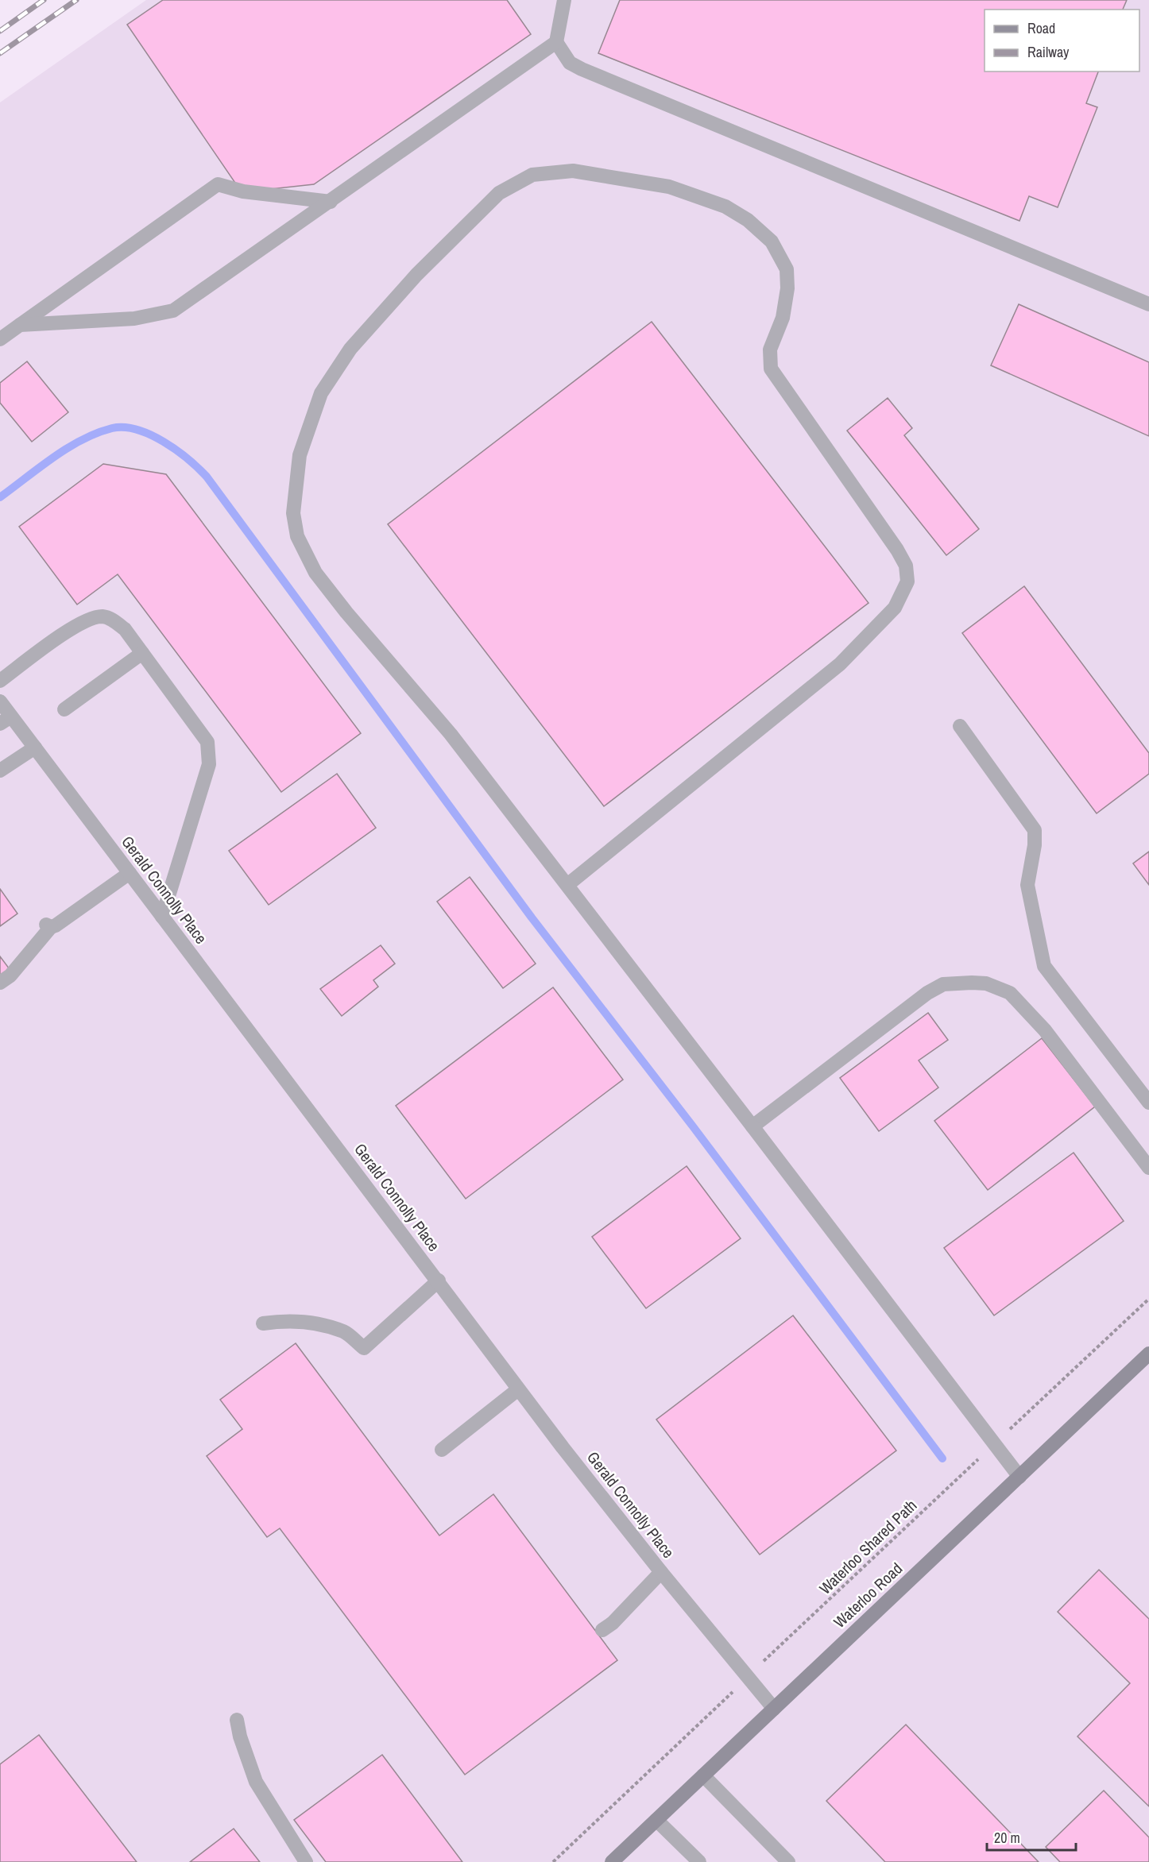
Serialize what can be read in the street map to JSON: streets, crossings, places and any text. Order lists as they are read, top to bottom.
{
  "streets": {
    "street": ["Gerald Connolly Place", "Waterloo Road"],
    "path": ["Waterloo Shared Path"]
  },
  "crossings": [
    ["Gerald Connolly Place", "Waterloo Road"]
  ],
  "legend": ["Road", "Railway"],
  "scale_bar": "20 m"
}
